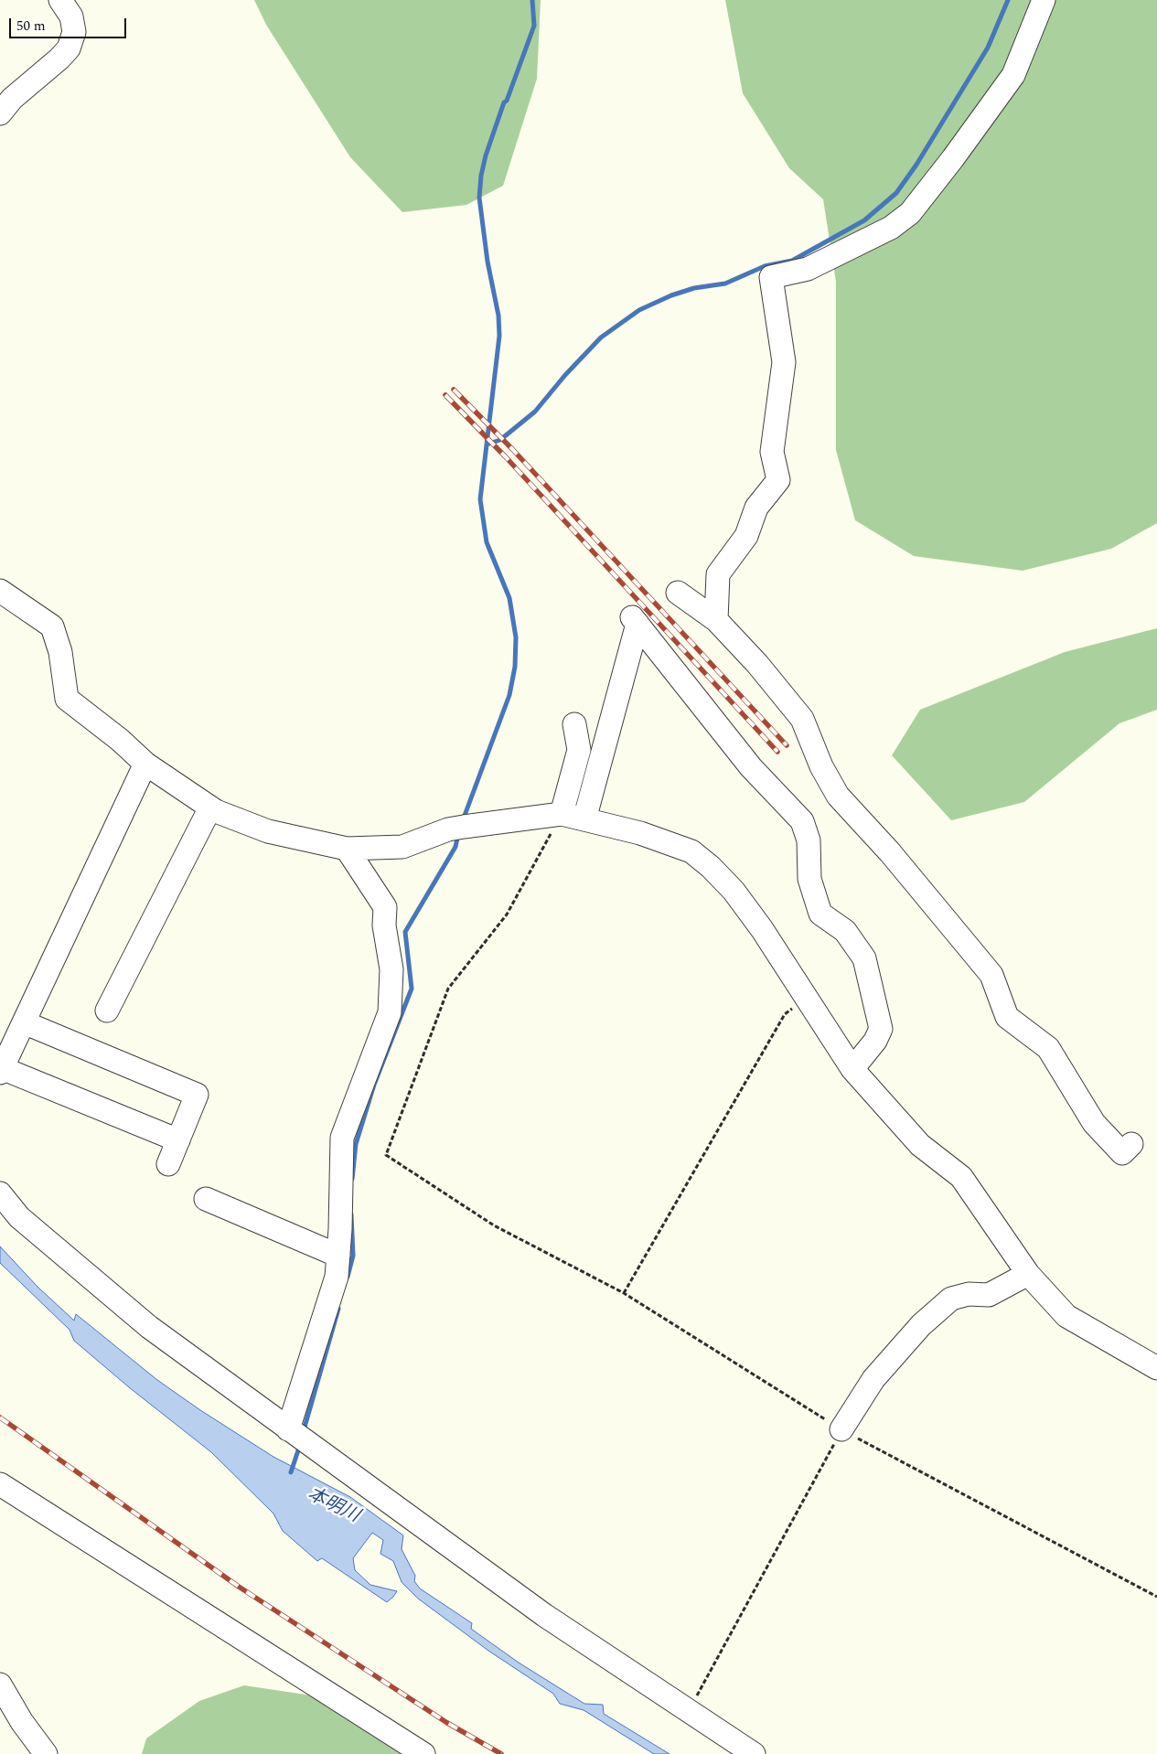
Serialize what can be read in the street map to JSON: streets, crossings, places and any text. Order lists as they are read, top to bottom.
{
  "water": ["本明川"],
  "scale_bar": "50 m"
}
